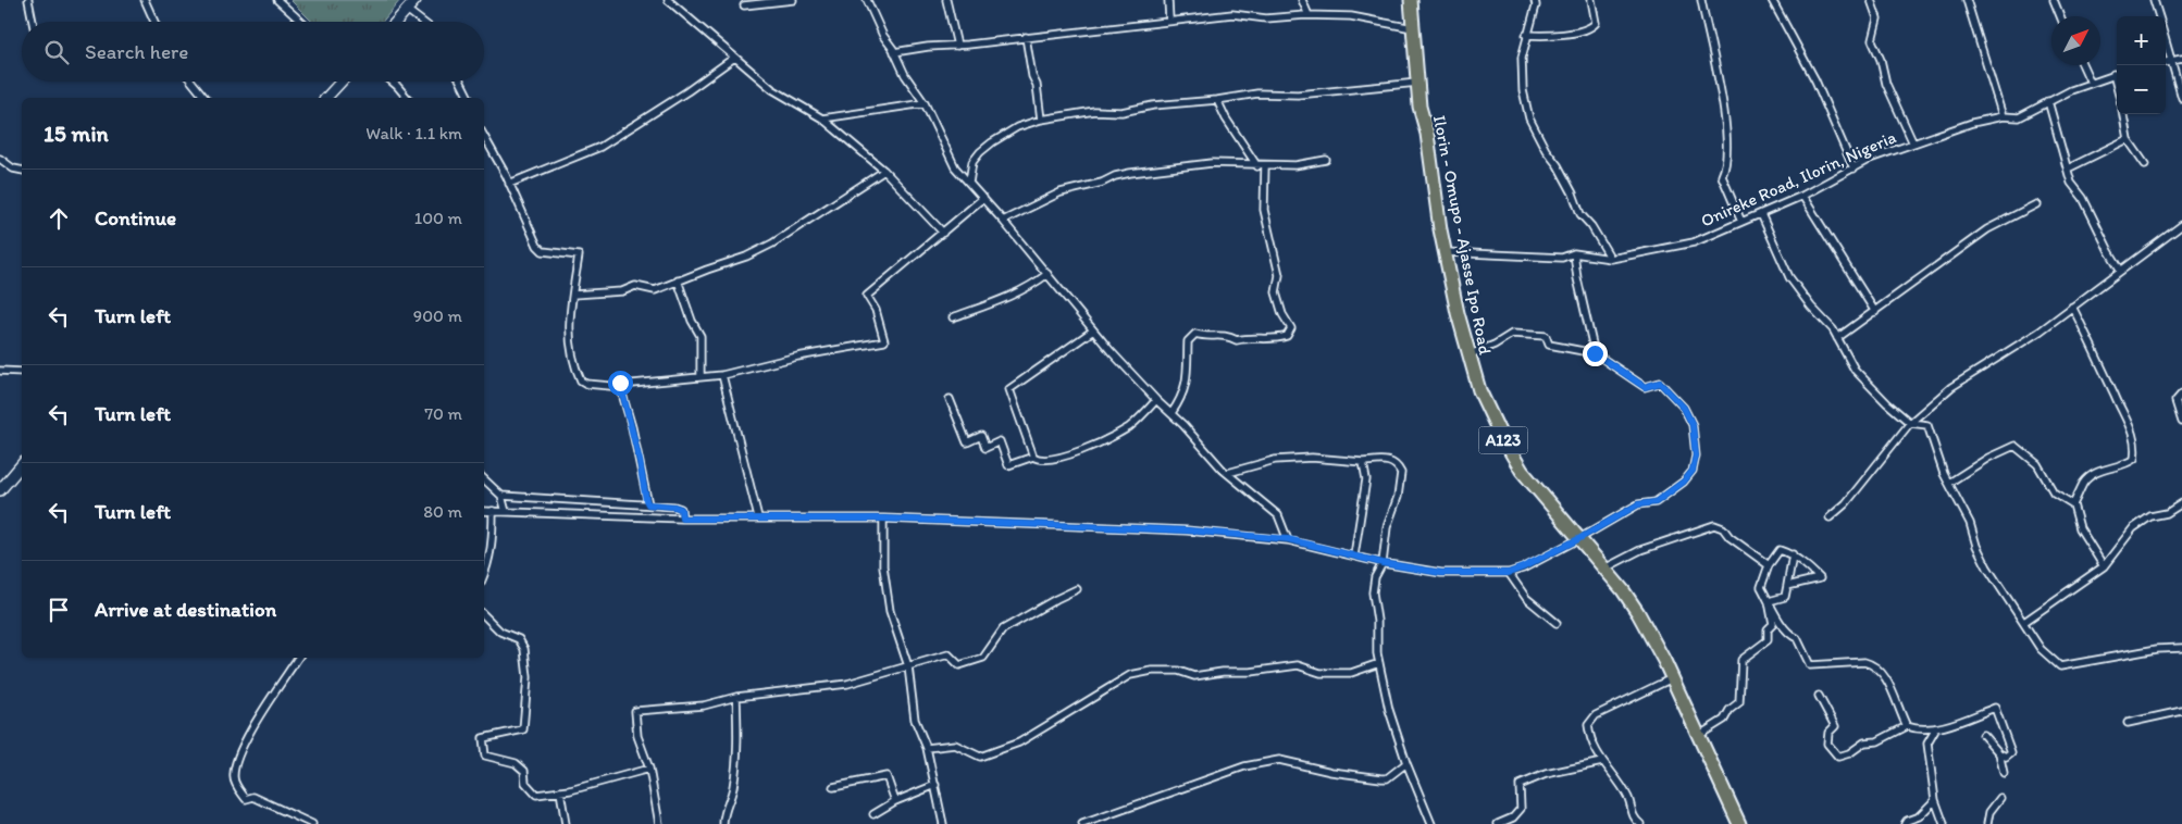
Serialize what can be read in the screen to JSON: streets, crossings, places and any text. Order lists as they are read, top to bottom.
{
  "streets": {
    "highway": ["Ilorin - Omupo - Ajasse Ipo Road", "A123"],
    "street": ["Onireke Road, Ilorin, Nigeria"]
  },
  "crossings": [
    ["Onireke Road, Ilorin, Nigeria", "Ilorin - Omupo - Ajasse Ipo Road"]
  ],
  "north": "top right",
  "page": {
    "map_buttons": ["+", "−"],
    "search": "Search here",
    "heading": ["15 min", "Walk · 1.1 km"],
    "list": [
      ["Continue", "100 m"],
      ["Turn left", "900 m"],
      ["Turn left", "70 m"],
      ["Turn left", "80 m"],
      "Arrive at destination"
    ]
  }
}
